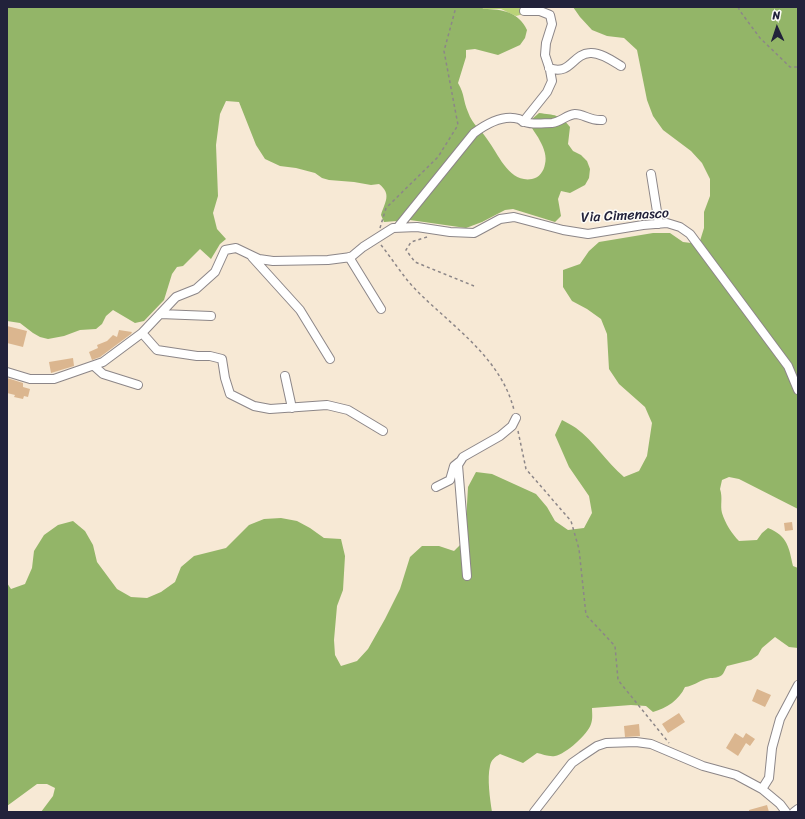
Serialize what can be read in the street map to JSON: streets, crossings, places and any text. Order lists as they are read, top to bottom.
{
  "streets": {
    "street": ["Via Cimenasco"]
  },
  "north": "top"
}
